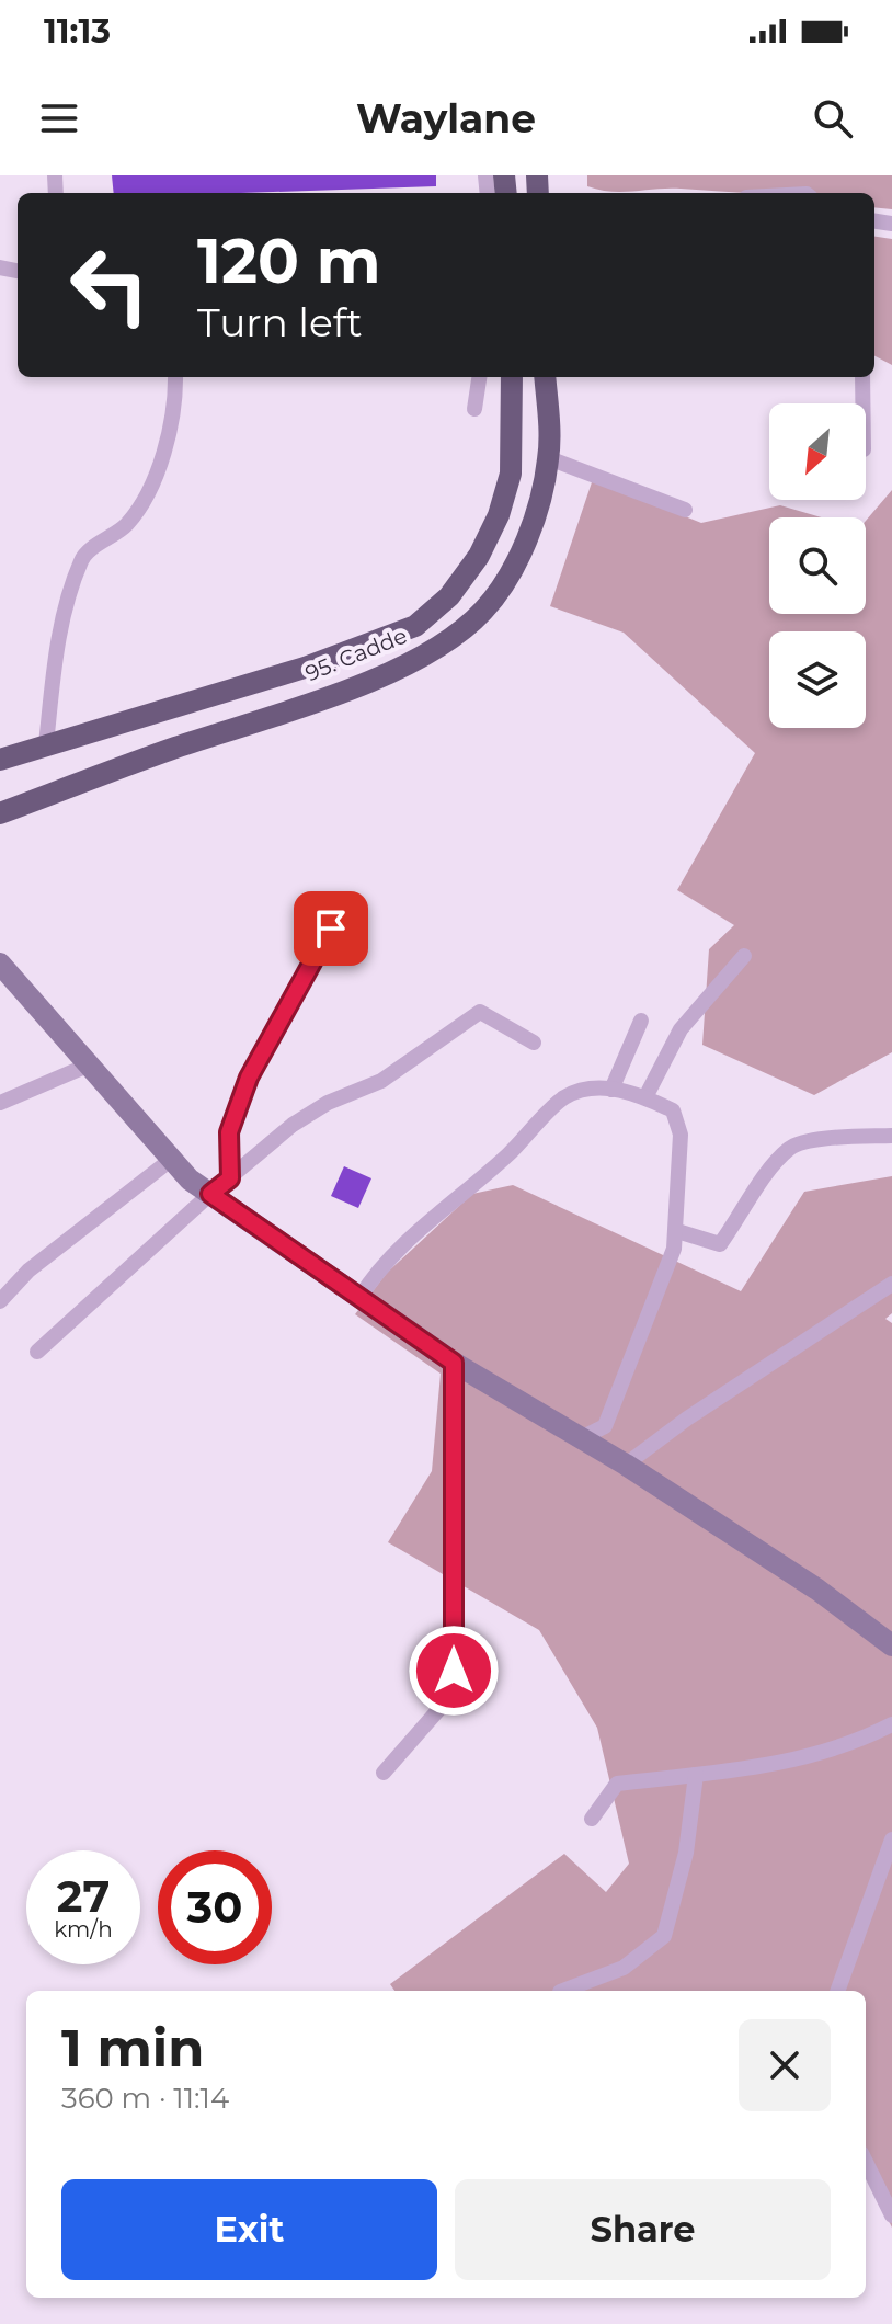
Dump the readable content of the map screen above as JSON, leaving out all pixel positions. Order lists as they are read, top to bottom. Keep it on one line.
{"streets":{"main road":["95. Cadde"]},"north":"bottom left","page":{"status":"11:13","header":"Waylane","turn":["120 m","Turn left"],"speed":"27 km/h","limit":"30","heading":["1 min","360 m · 11:14"],"buttons":["Exit","Share"]}}
